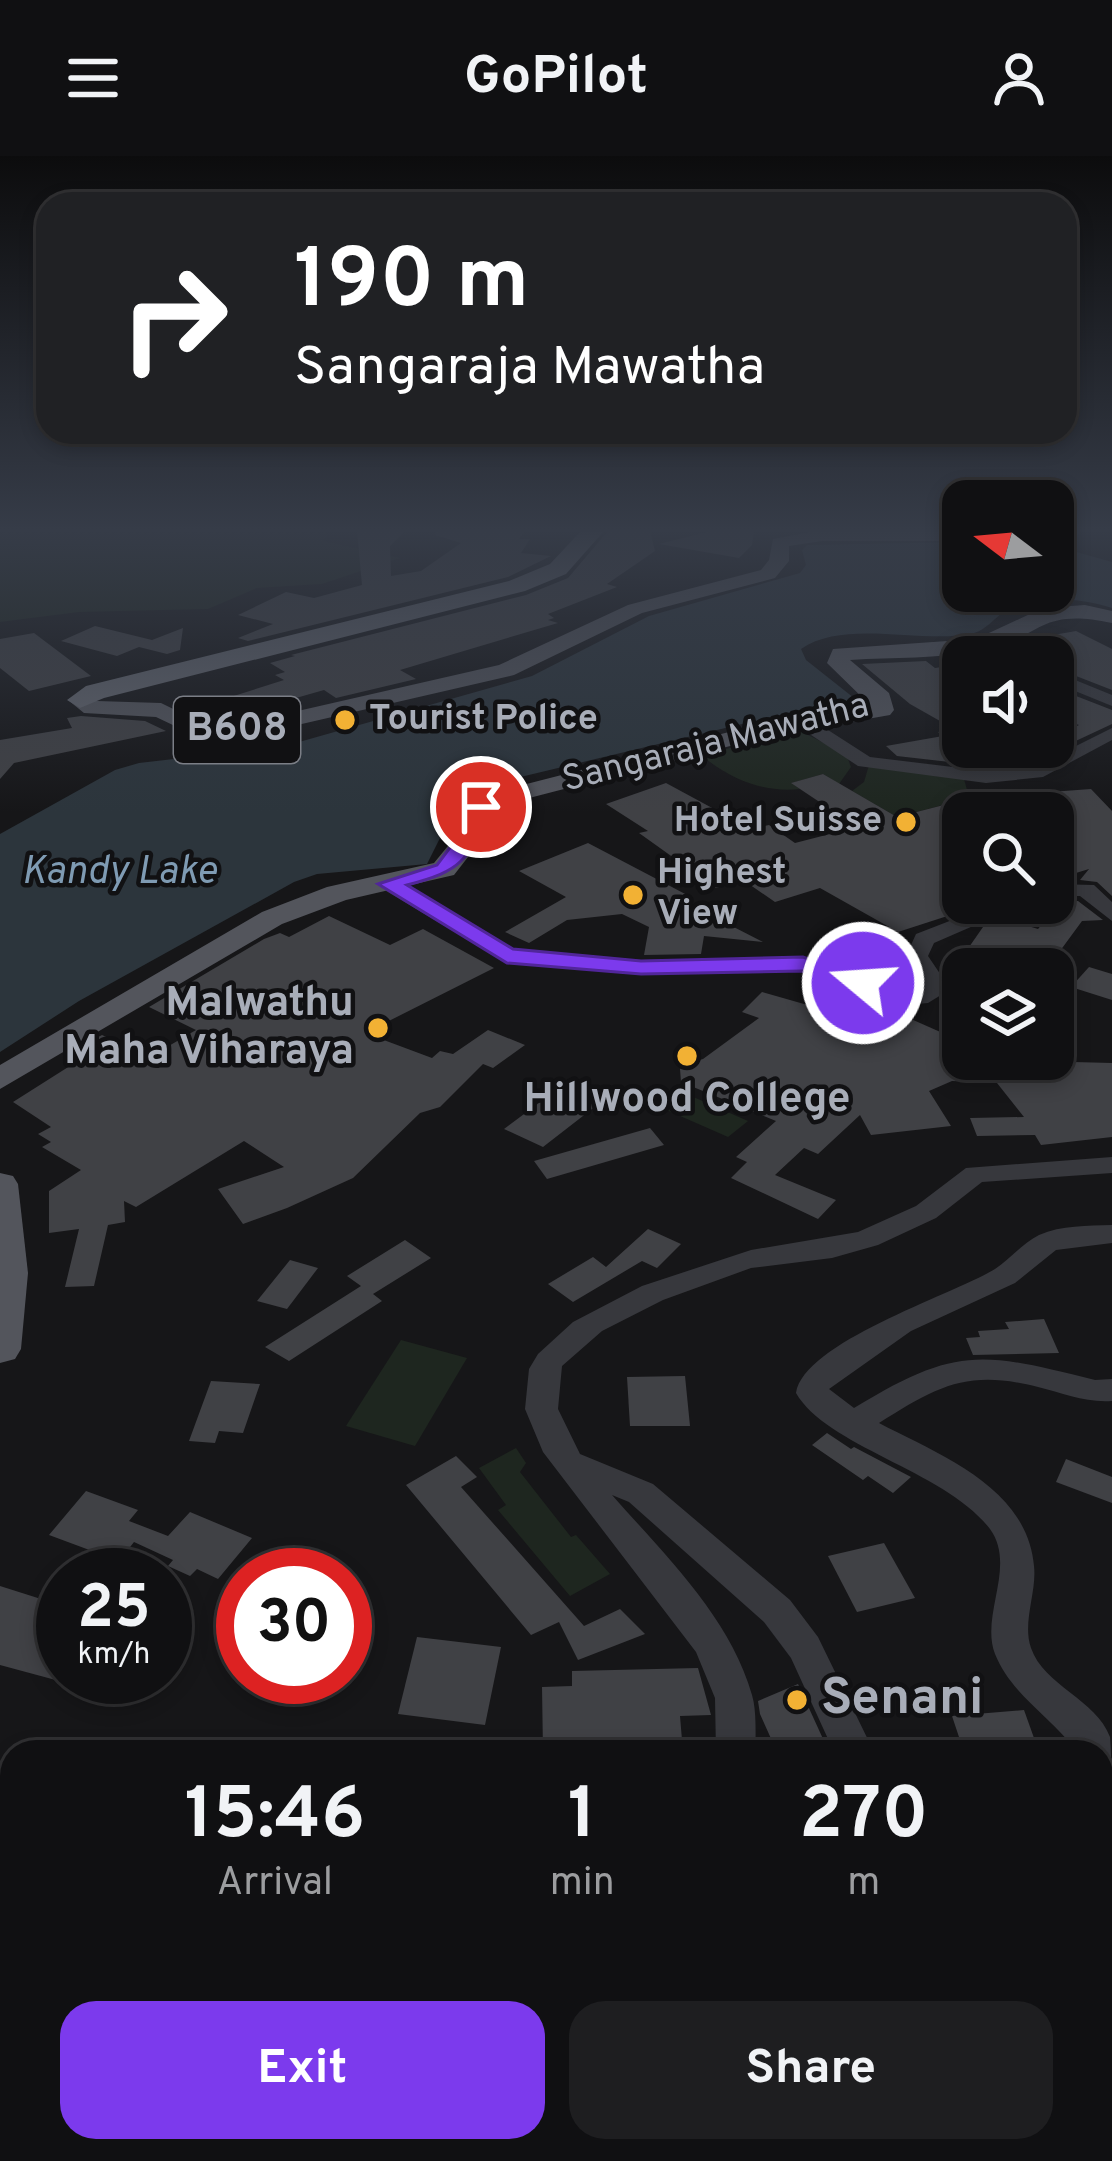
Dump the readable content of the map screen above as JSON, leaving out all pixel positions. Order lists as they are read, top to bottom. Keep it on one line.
{"streets":{"main road":["B608","Sangaraja Mawatha"]},"water":["Kandy Lake"],"places":["Tourist Police","Hotel Suisse","Highest View","Malwathu Maha Viharaya","Hillwood College","Senani"],"north":"left","page":{"header":"GoPilot","turn":["190 m","Sangaraja Mawatha"],"speed":"25 km/h","limit":"30","eta":["15:46","Arrival","1","min","270","m"],"buttons":["Exit","Share"]}}
